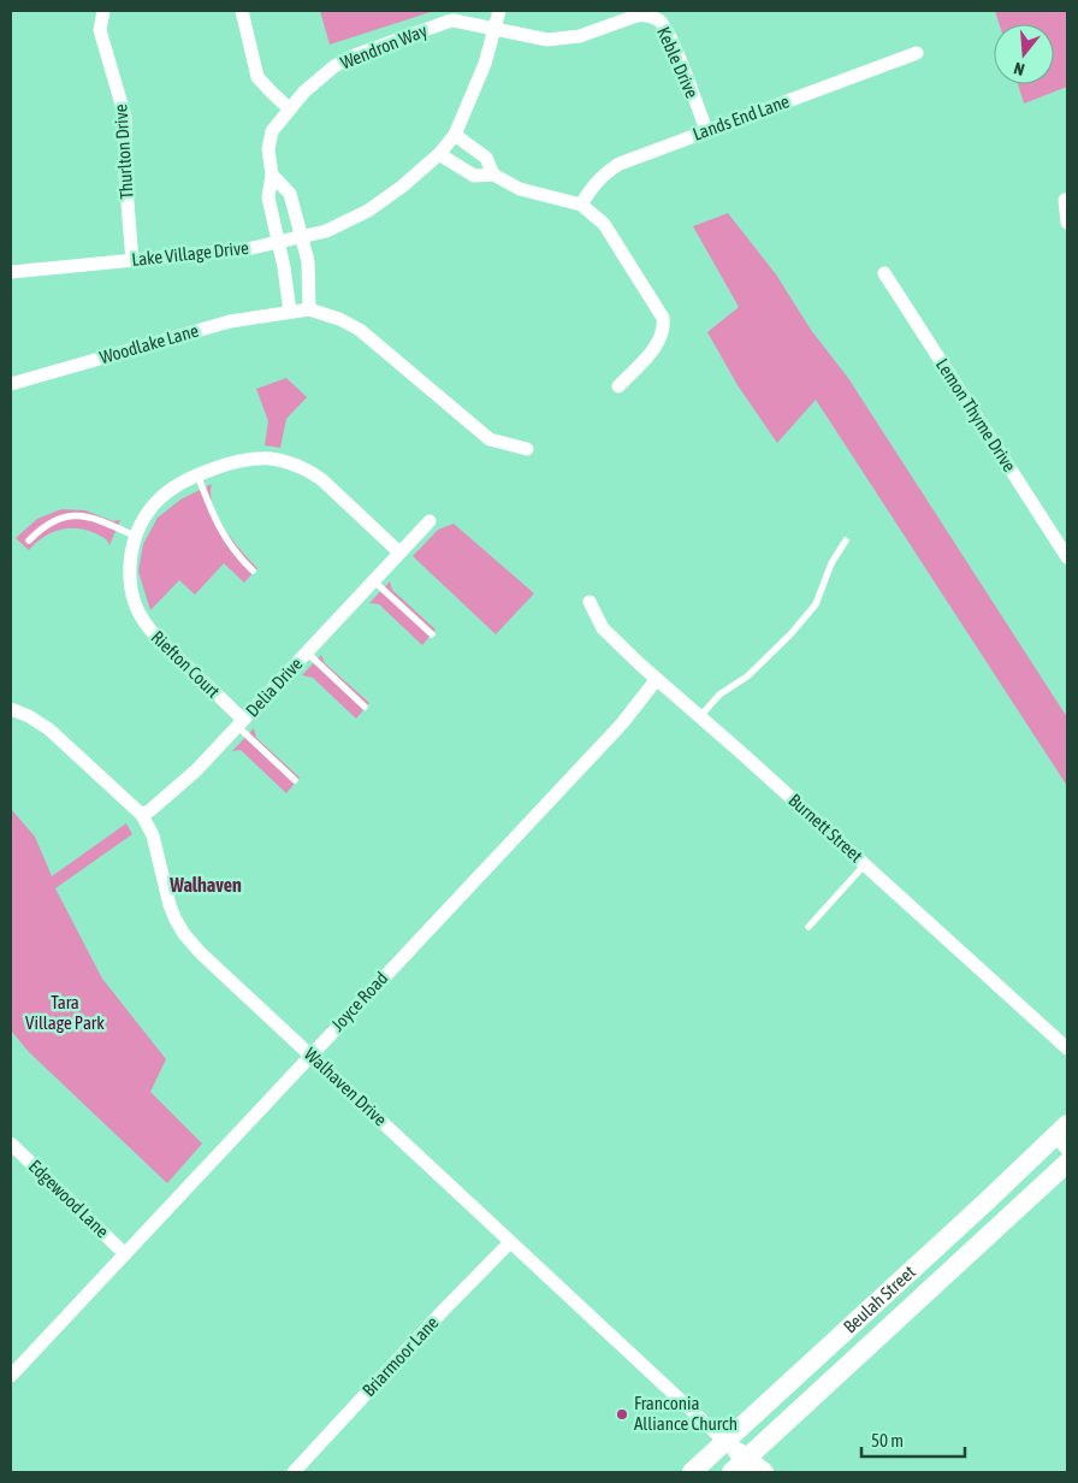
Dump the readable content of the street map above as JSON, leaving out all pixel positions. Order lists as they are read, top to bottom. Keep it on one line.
{"streets":{"main road":["Beulah Street"],"street":["Wendron Way","Keble Drive","Lands End Lane","Thurlton Drive","Lake Village Drive","Woodlake Lane","Lemon Thyme Drive","Riefton Court","Delia Drive","Burnett Street","Joyce Road","Walhaven Drive","Edgewood Lane","Briarmoor Lane"]},"crossings":[["Wendron Way","Keble Drive"],["Wendron Way","Lake Village Drive"],["Keble Drive","Lands End Lane"],["Keble Drive","Lake Village Drive"],["Thurlton Drive","Lake Village Drive"],["Riefton Court","Delia Drive"],["Delia Drive","Walhaven Drive"],["Burnett Street","Joyce Road"],["Joyce Road","Walhaven Drive"],["Joyce Road","Edgewood Lane"],["Walhaven Drive","Beulah Street"],["Walhaven Drive","Briarmoor Lane"]],"districts":["Walhaven"],"parks":["Tara Village Park"],"places":["Franconia Alliance Church"],"scale_bar":"50 m","north":"bottom"}
